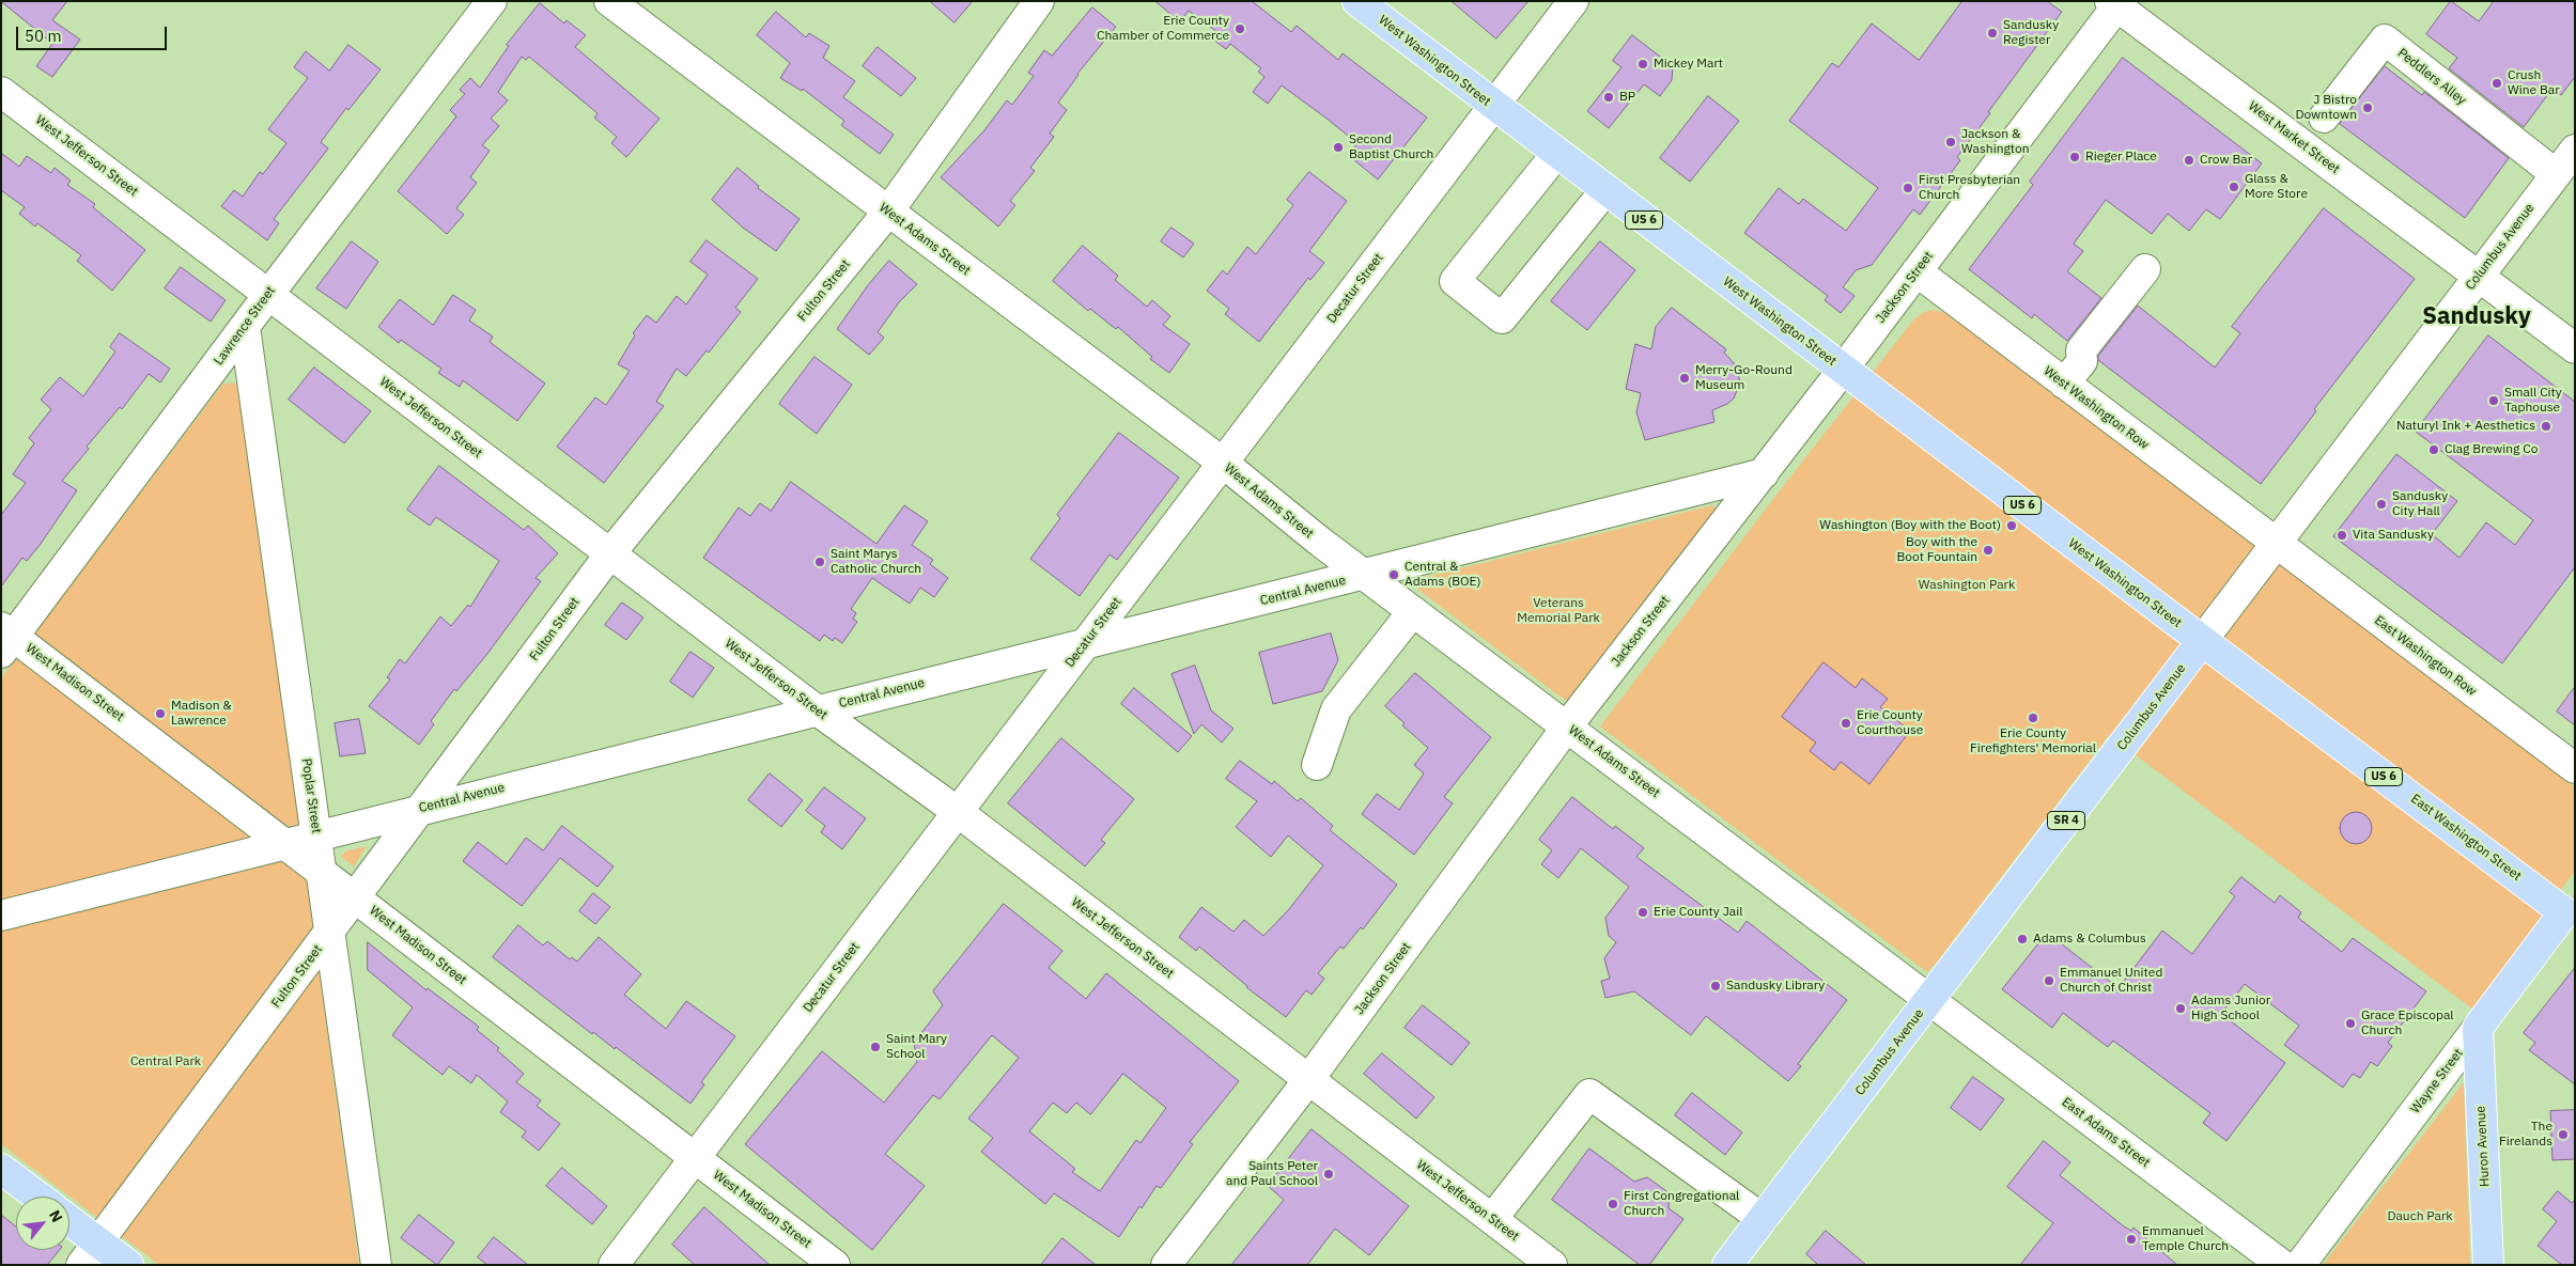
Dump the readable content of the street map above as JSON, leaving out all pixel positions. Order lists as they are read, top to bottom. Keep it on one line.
{"streets":{"main road":["West Washington Street","US 6","Columbus Avenue","SR 4","East Washington Street","Wayne Street","Huron Avenue"],"street":["Peddlers Alley","West Market Street","West Jefferson Street","West Adams Street","Jackson Street","Decatur Street","Fulton Street","Lawrence Street","West Washington Row","Central Avenue","East Washington Row","West Madison Street","Poplar Street","East Adams Street"]},"crossings":[["West Washington Street","Columbus Avenue"],["West Washington Street","Jackson Street"],["West Washington Street","Decatur Street"],["West Washington Street","East Washington Street"],["Peddlers Alley","Columbus Avenue"],["West Market Street","Columbus Avenue"],["West Market Street","Jackson Street"],["West Jefferson Street","Jackson Street"],["West Jefferson Street","Decatur Street"],["West Jefferson Street","Fulton Street"],["West Jefferson Street","Lawrence Street"],["West Jefferson Street","Central Avenue"],["West Adams Street","Columbus Avenue"],["West Adams Street","Jackson Street"],["West Adams Street","Decatur Street"],["West Adams Street","Fulton Street"],["West Adams Street","Central Avenue"],["West Adams Street","East Adams Street"],["Columbus Avenue","West Washington Row"],["Columbus Avenue","East Washington Row"],["Columbus Avenue","East Washington Street"],["Columbus Avenue","East Adams Street"],["Jackson Street","West Washington Row"],["Jackson Street","Central Avenue"],["Decatur Street","Central Avenue"],["Decatur Street","West Madison Street"],["Fulton Street","Central Avenue"],["Fulton Street","West Madison Street"],["Fulton Street","Poplar Street"],["Lawrence Street","West Madison Street"],["Lawrence Street","Poplar Street"],["West Washington Row","East Washington Row"],["Central Avenue","West Madison Street"],["Central Avenue","Poplar Street"],["West Madison Street","Poplar Street"],["East Washington Street","Wayne Street"],["Wayne Street","Huron Avenue"]],"districts":["Sandusky"],"parks":["Washington Park","Veterans Memorial Park","Central Park","Dauch Park"],"places":["Erie County Chamber of Commerce","Sandusky Register","Mickey Mart","Crush Wine Bar","BP","J Bistro Downtown","Jackson & Washington","Second Baptist Church","Rieger Place","Crow Bar","Glass & More Store","First Presbyterian Church","Merry-Go-Round Museum","Small City Taphouse","Naturyl Ink + Aesthetics","Clag Brewing Co","Sandusky City Hall","Washington (Boy with the Boot)","Vita Sandusky","Boy with the Boot Fountain","Saint Marys Catholic Church","Central & Adams (BOE)","Madison & Lawrence","Erie County Firefighters' Memorial","Erie County Courthouse","Erie County Jail","Adams & Columbus","Emmanuel United Church of Christ","Sandusky Library","Adams Junior High School","Grace Episcopal Church","Saint Mary School","The Firelands","Saints Peter and Paul School","First Congregational Church","Emmanuel Temple Church"],"scale_bar":"50 m","north":"top right"}
